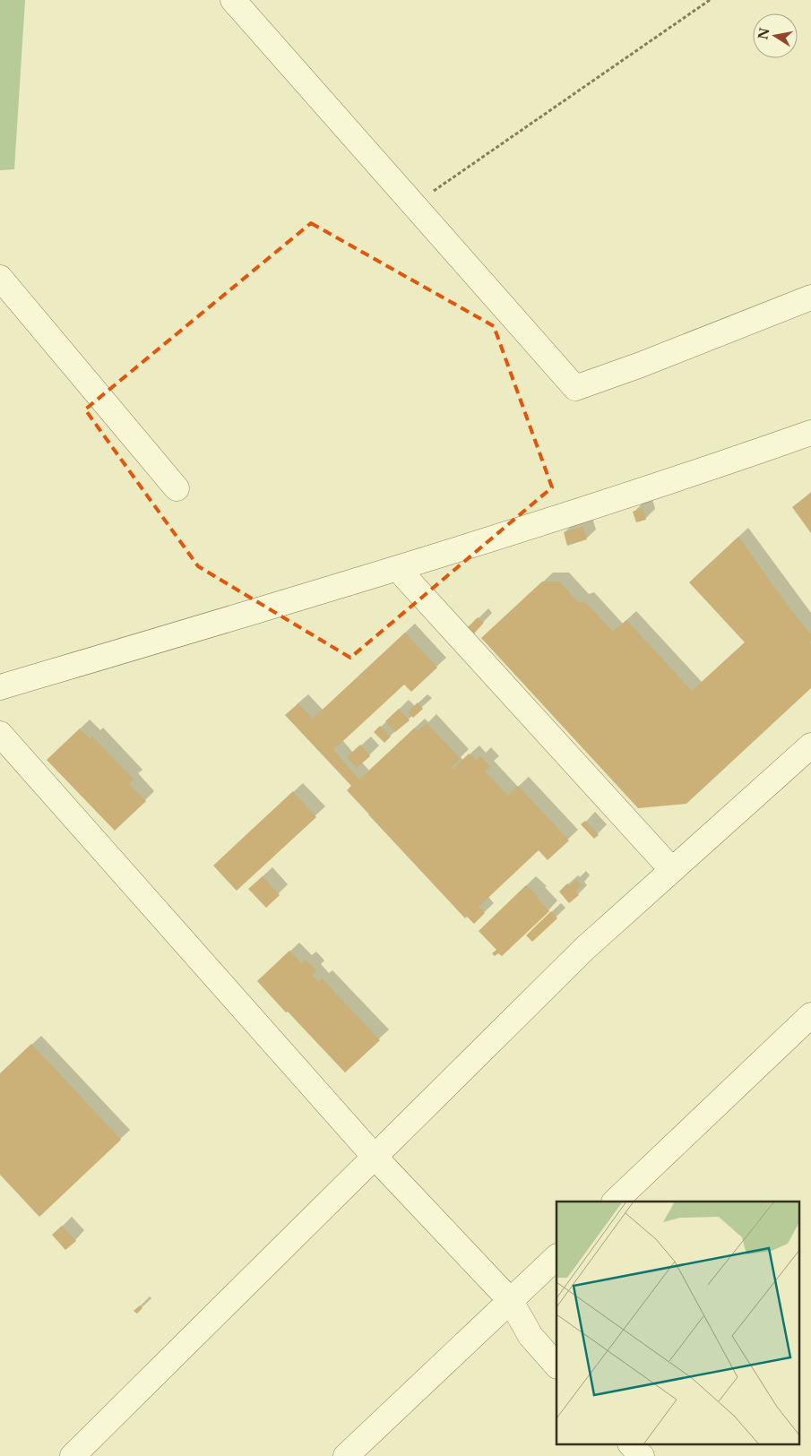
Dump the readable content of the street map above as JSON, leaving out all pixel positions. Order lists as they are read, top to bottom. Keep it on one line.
{"north":"left"}
